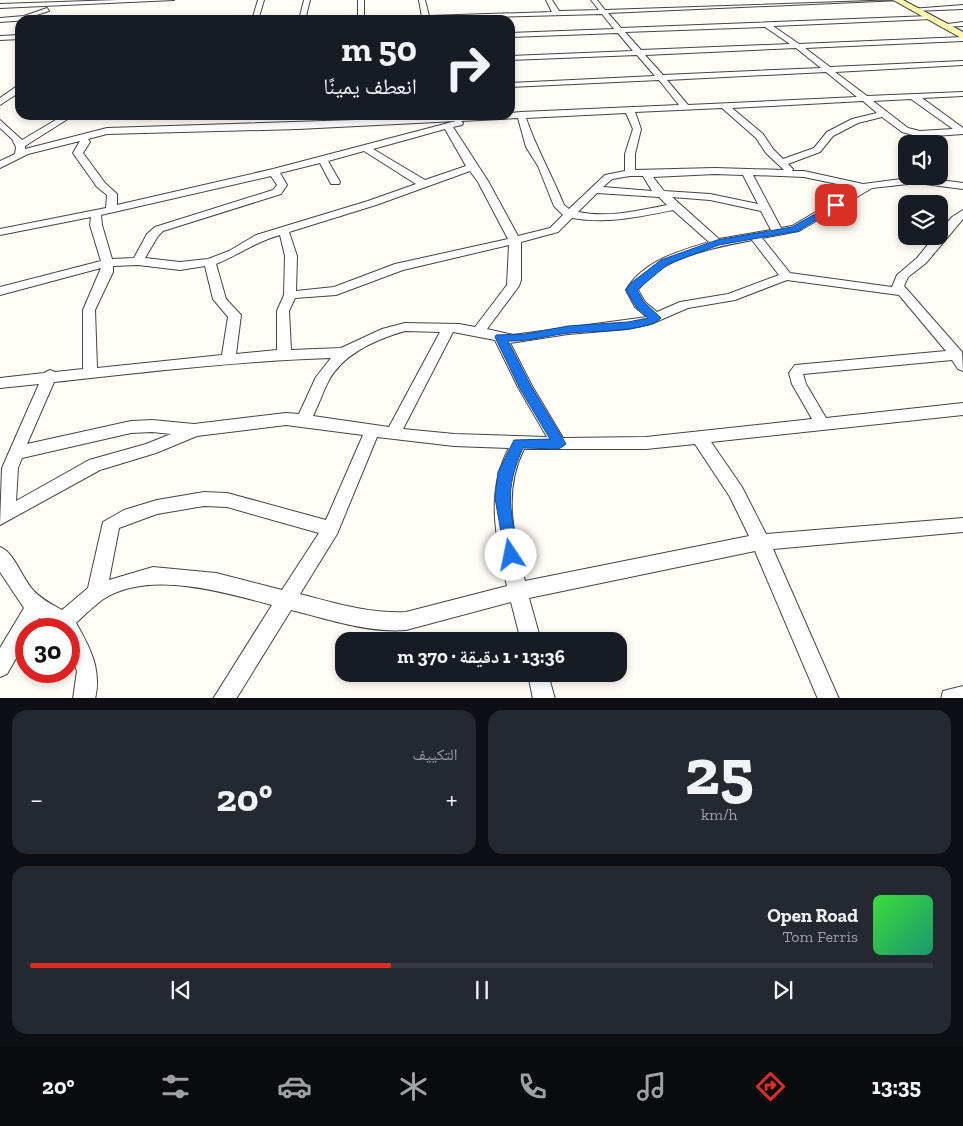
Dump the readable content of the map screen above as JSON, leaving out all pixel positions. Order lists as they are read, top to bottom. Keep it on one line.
{"page":{"turn":["50 m","انعطف يمينًا"],"limit":"30","trip":"13:36 · 1 دقيقة · 370 m","tile":[["25","km/h"],"التكييف"],"heat":["−","20°","+"],"song":["Open Road","Tom Ferris"],"tabs":["13:35","20°"]}}
